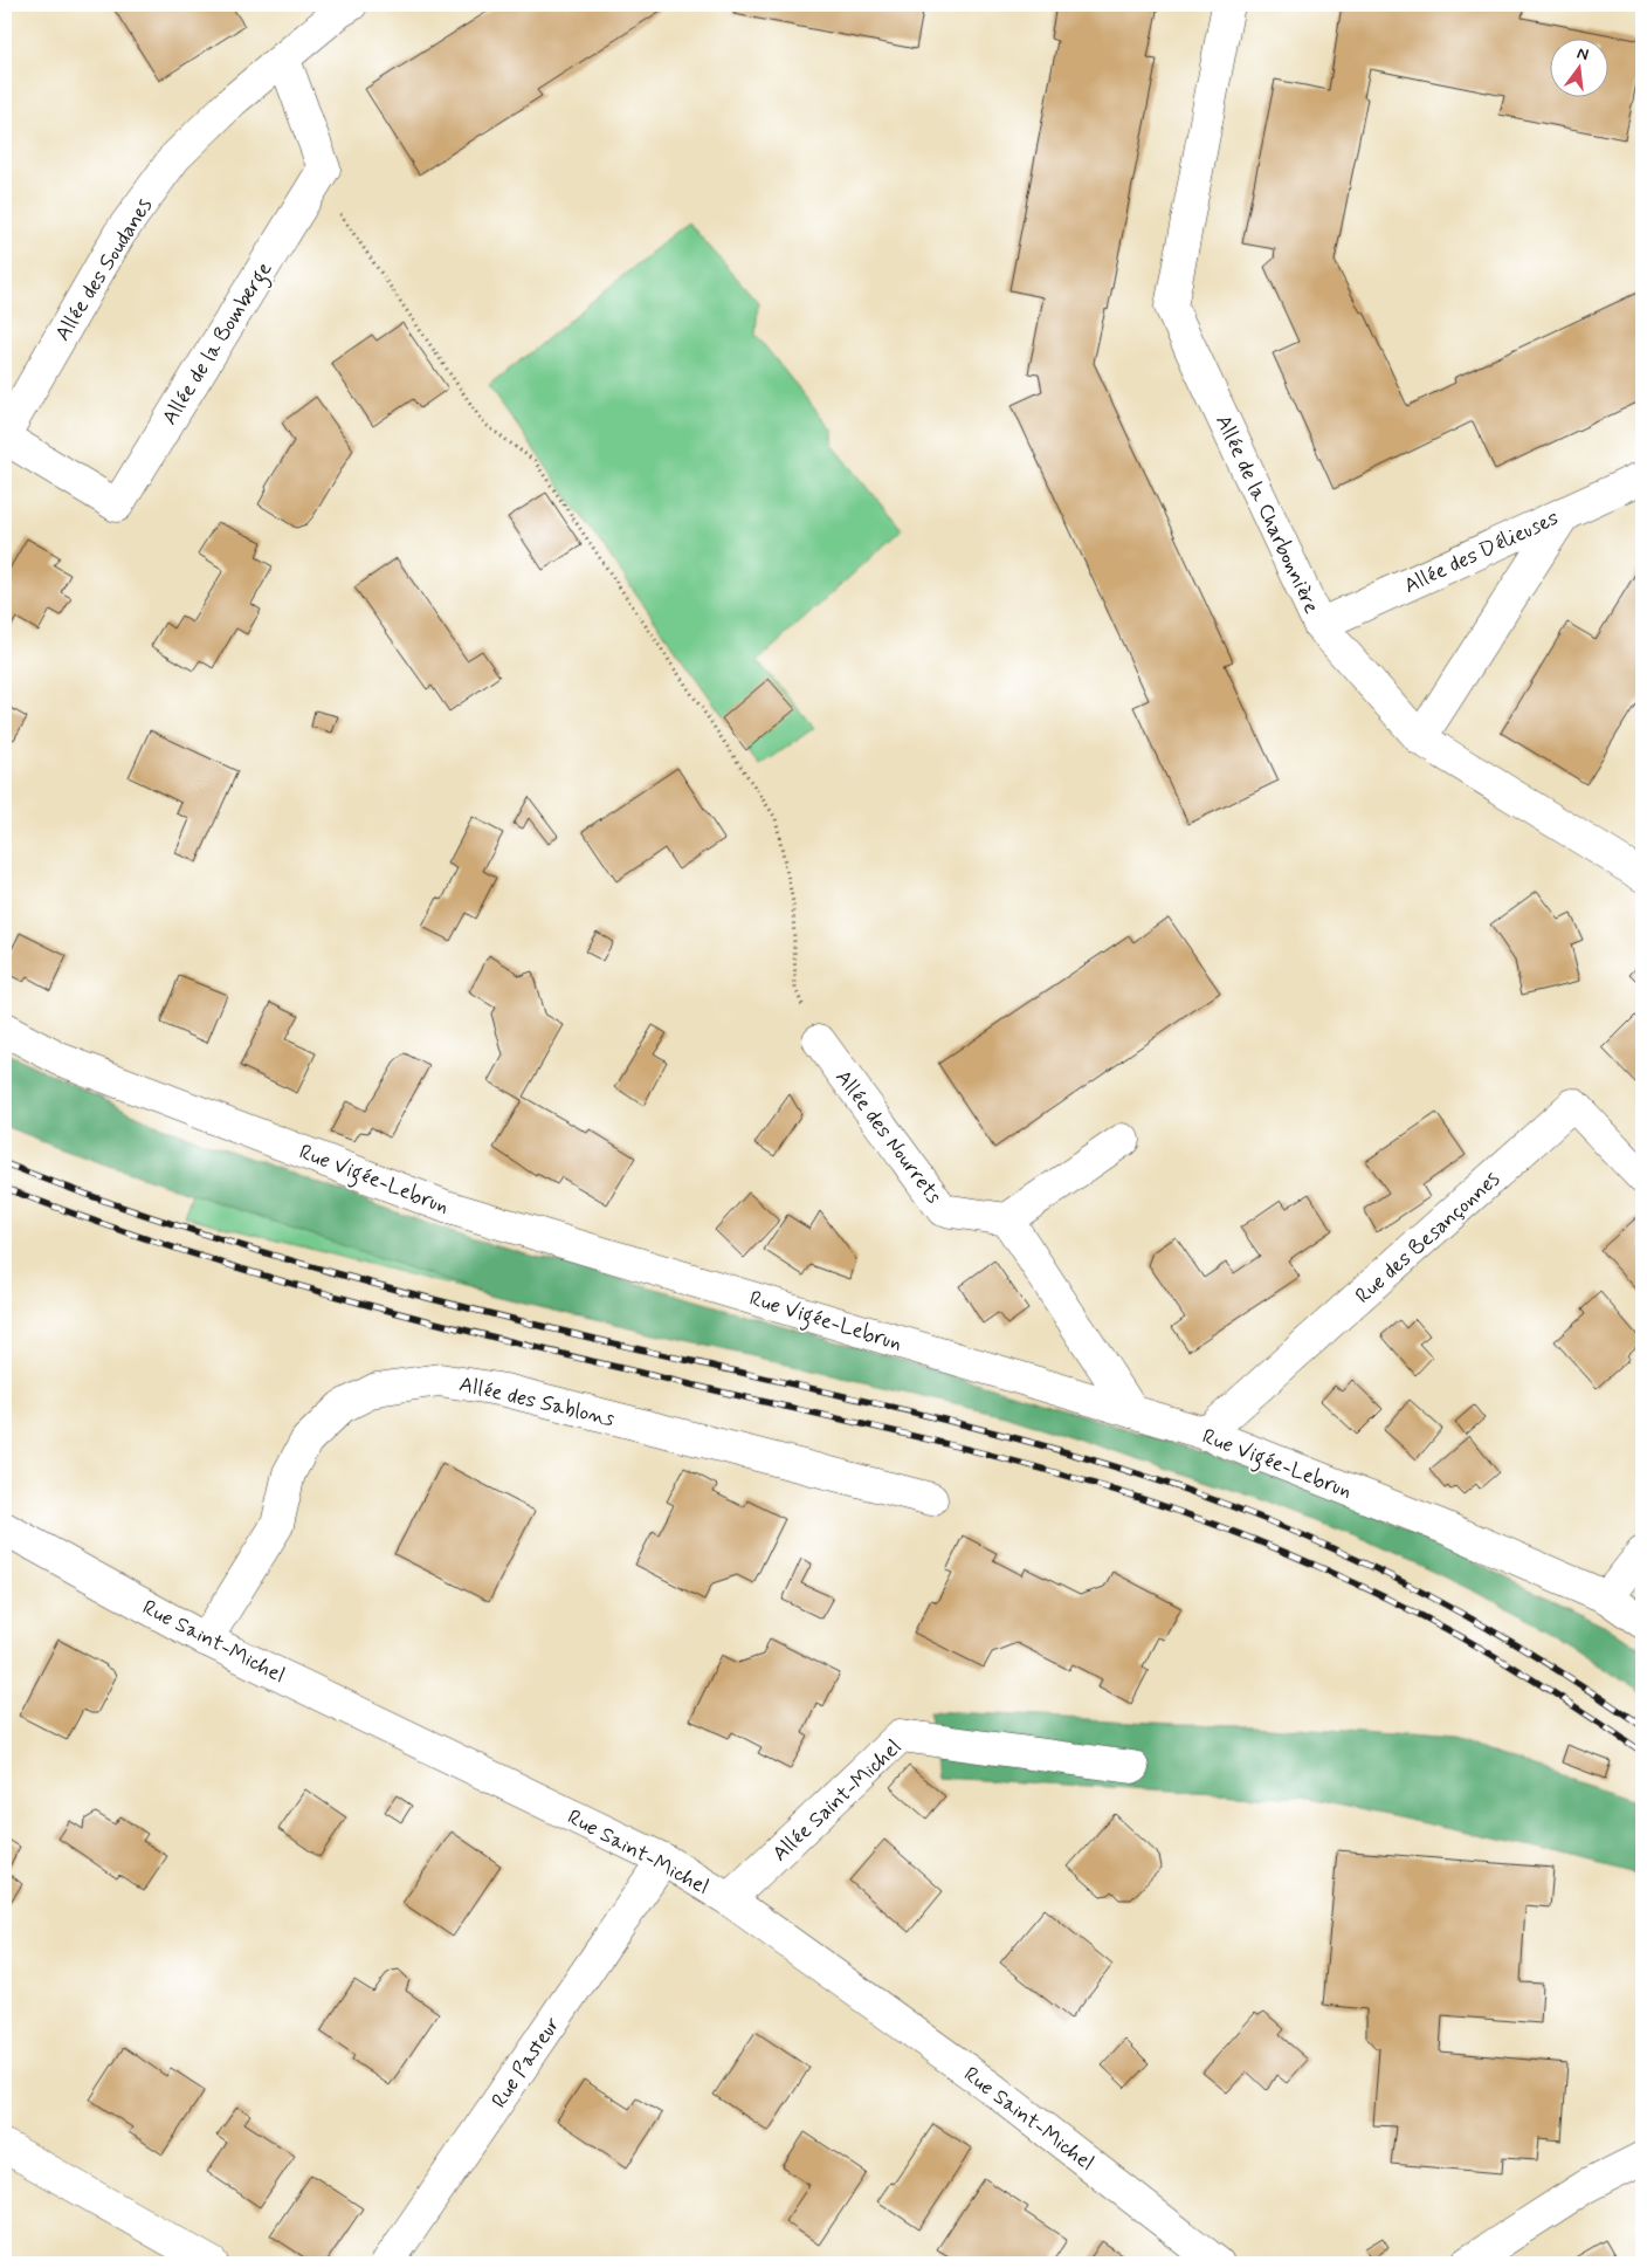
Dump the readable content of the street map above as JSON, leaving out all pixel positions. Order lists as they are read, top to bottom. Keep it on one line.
{"streets":{"street":["Allée des Soudanes","Allée de la Bomberge","Allée de la Charbonnière","Allée des Délieuses","Allée des Nourrets","Rue Vigée-Lebrun","Rue des Besançonnes","Allée des Sablons","Rue Saint-Michel","Allée Saint-Michel","Rue Pasteur"]},"crossings":[["Allée des Soudanes","Allée de la Bomberge"],["Allée de la Charbonnière","Allée des Délieuses"],["Rue Vigée-Lebrun","Rue des Besançonnes"],["Allée des Sablons","Rue Saint-Michel"],["Rue Saint-Michel","Allée Saint-Michel"],["Rue Saint-Michel","Rue Pasteur"]],"north":"top"}
